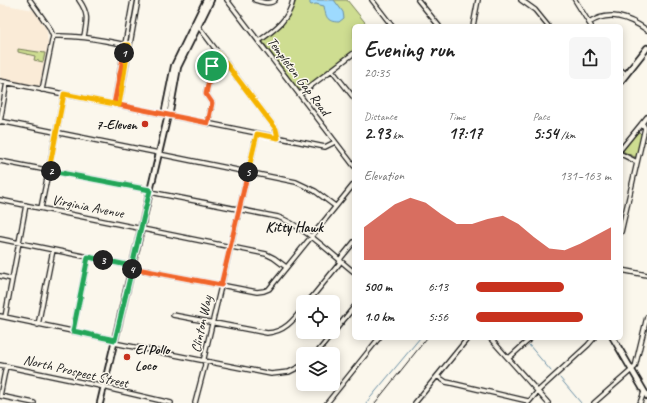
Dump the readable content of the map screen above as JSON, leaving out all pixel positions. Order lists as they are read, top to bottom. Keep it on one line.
{"streets":{"street":["Templeton Gap Road","Virginia Avenue","Clinton Way","North Prospect Street"]},"crossings":[["Virginia Avenue","Clinton Way"]],"districts":["Kitty Hawk"],"places":["7-Eleven","El Pollo Loco"],"page":{"heading":["Evening run","20:35"],"pins":["1","2","5","3","4"],"stats":[["Distance","2.93 km"],["Time","17:17"],["Pace","5:54 /km"]],"chart":["Elevation","131–163 m"],"list":[{"name":"500 m","note":"6:13"},{"name":"1.0 km","note":"5:56"}]}}
